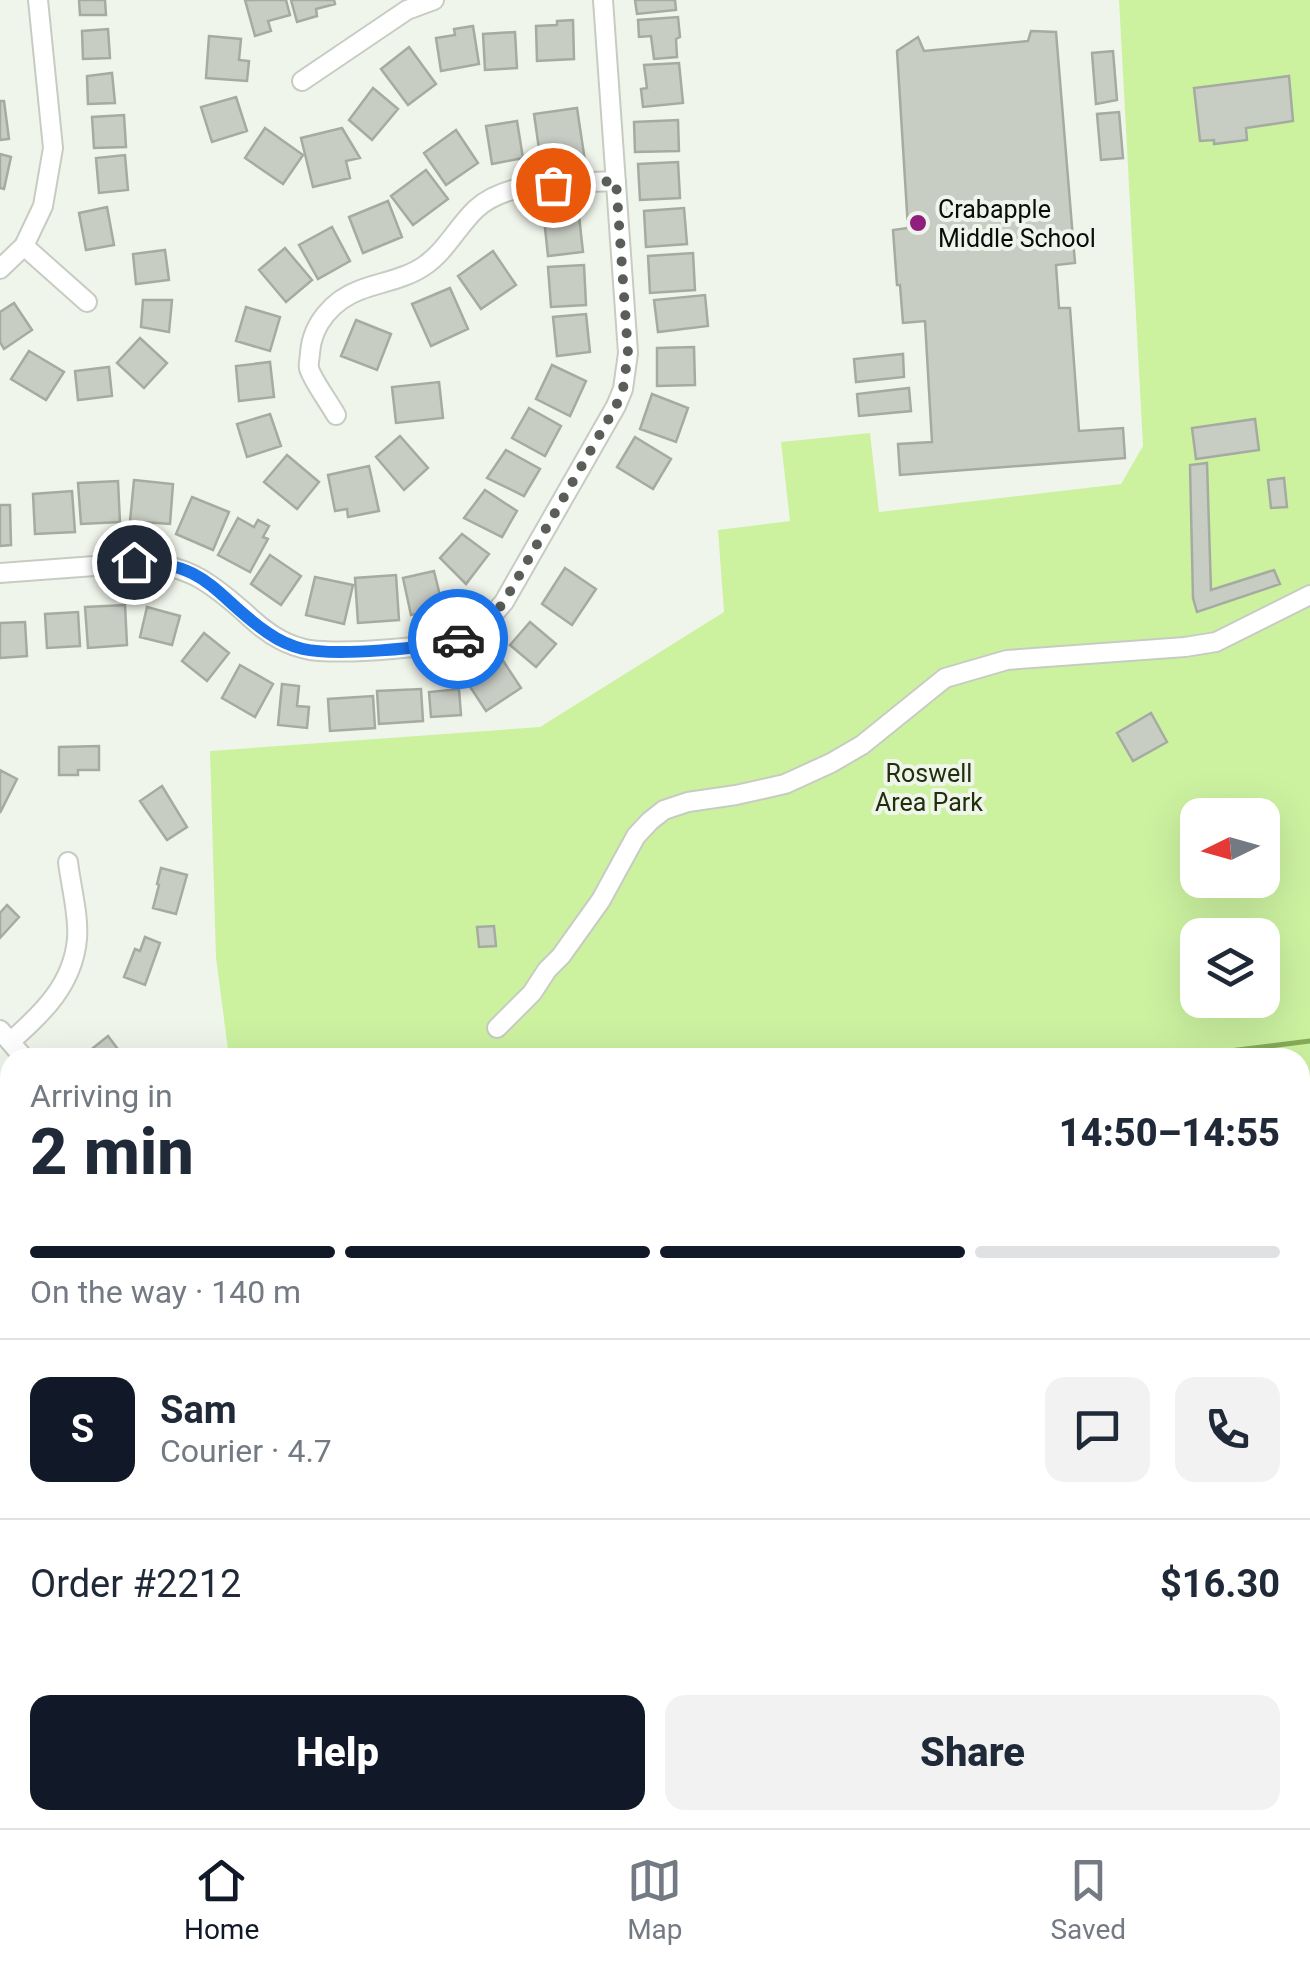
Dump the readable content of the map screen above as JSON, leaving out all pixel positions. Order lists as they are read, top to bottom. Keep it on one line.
{"parks":["Roswell Area Park"],"places":["Crabapple Middle School"],"north":"left","page":{"heading":["2 min","Arriving in","14:50–14:55"],"panel":["Sam","Courier · 4.7","Order #2212","$16.30"],"bar":"On the way · 140 m","round":"S","buttons":["Help","Share"],"tabs":["Home","Map","Saved"]}}
